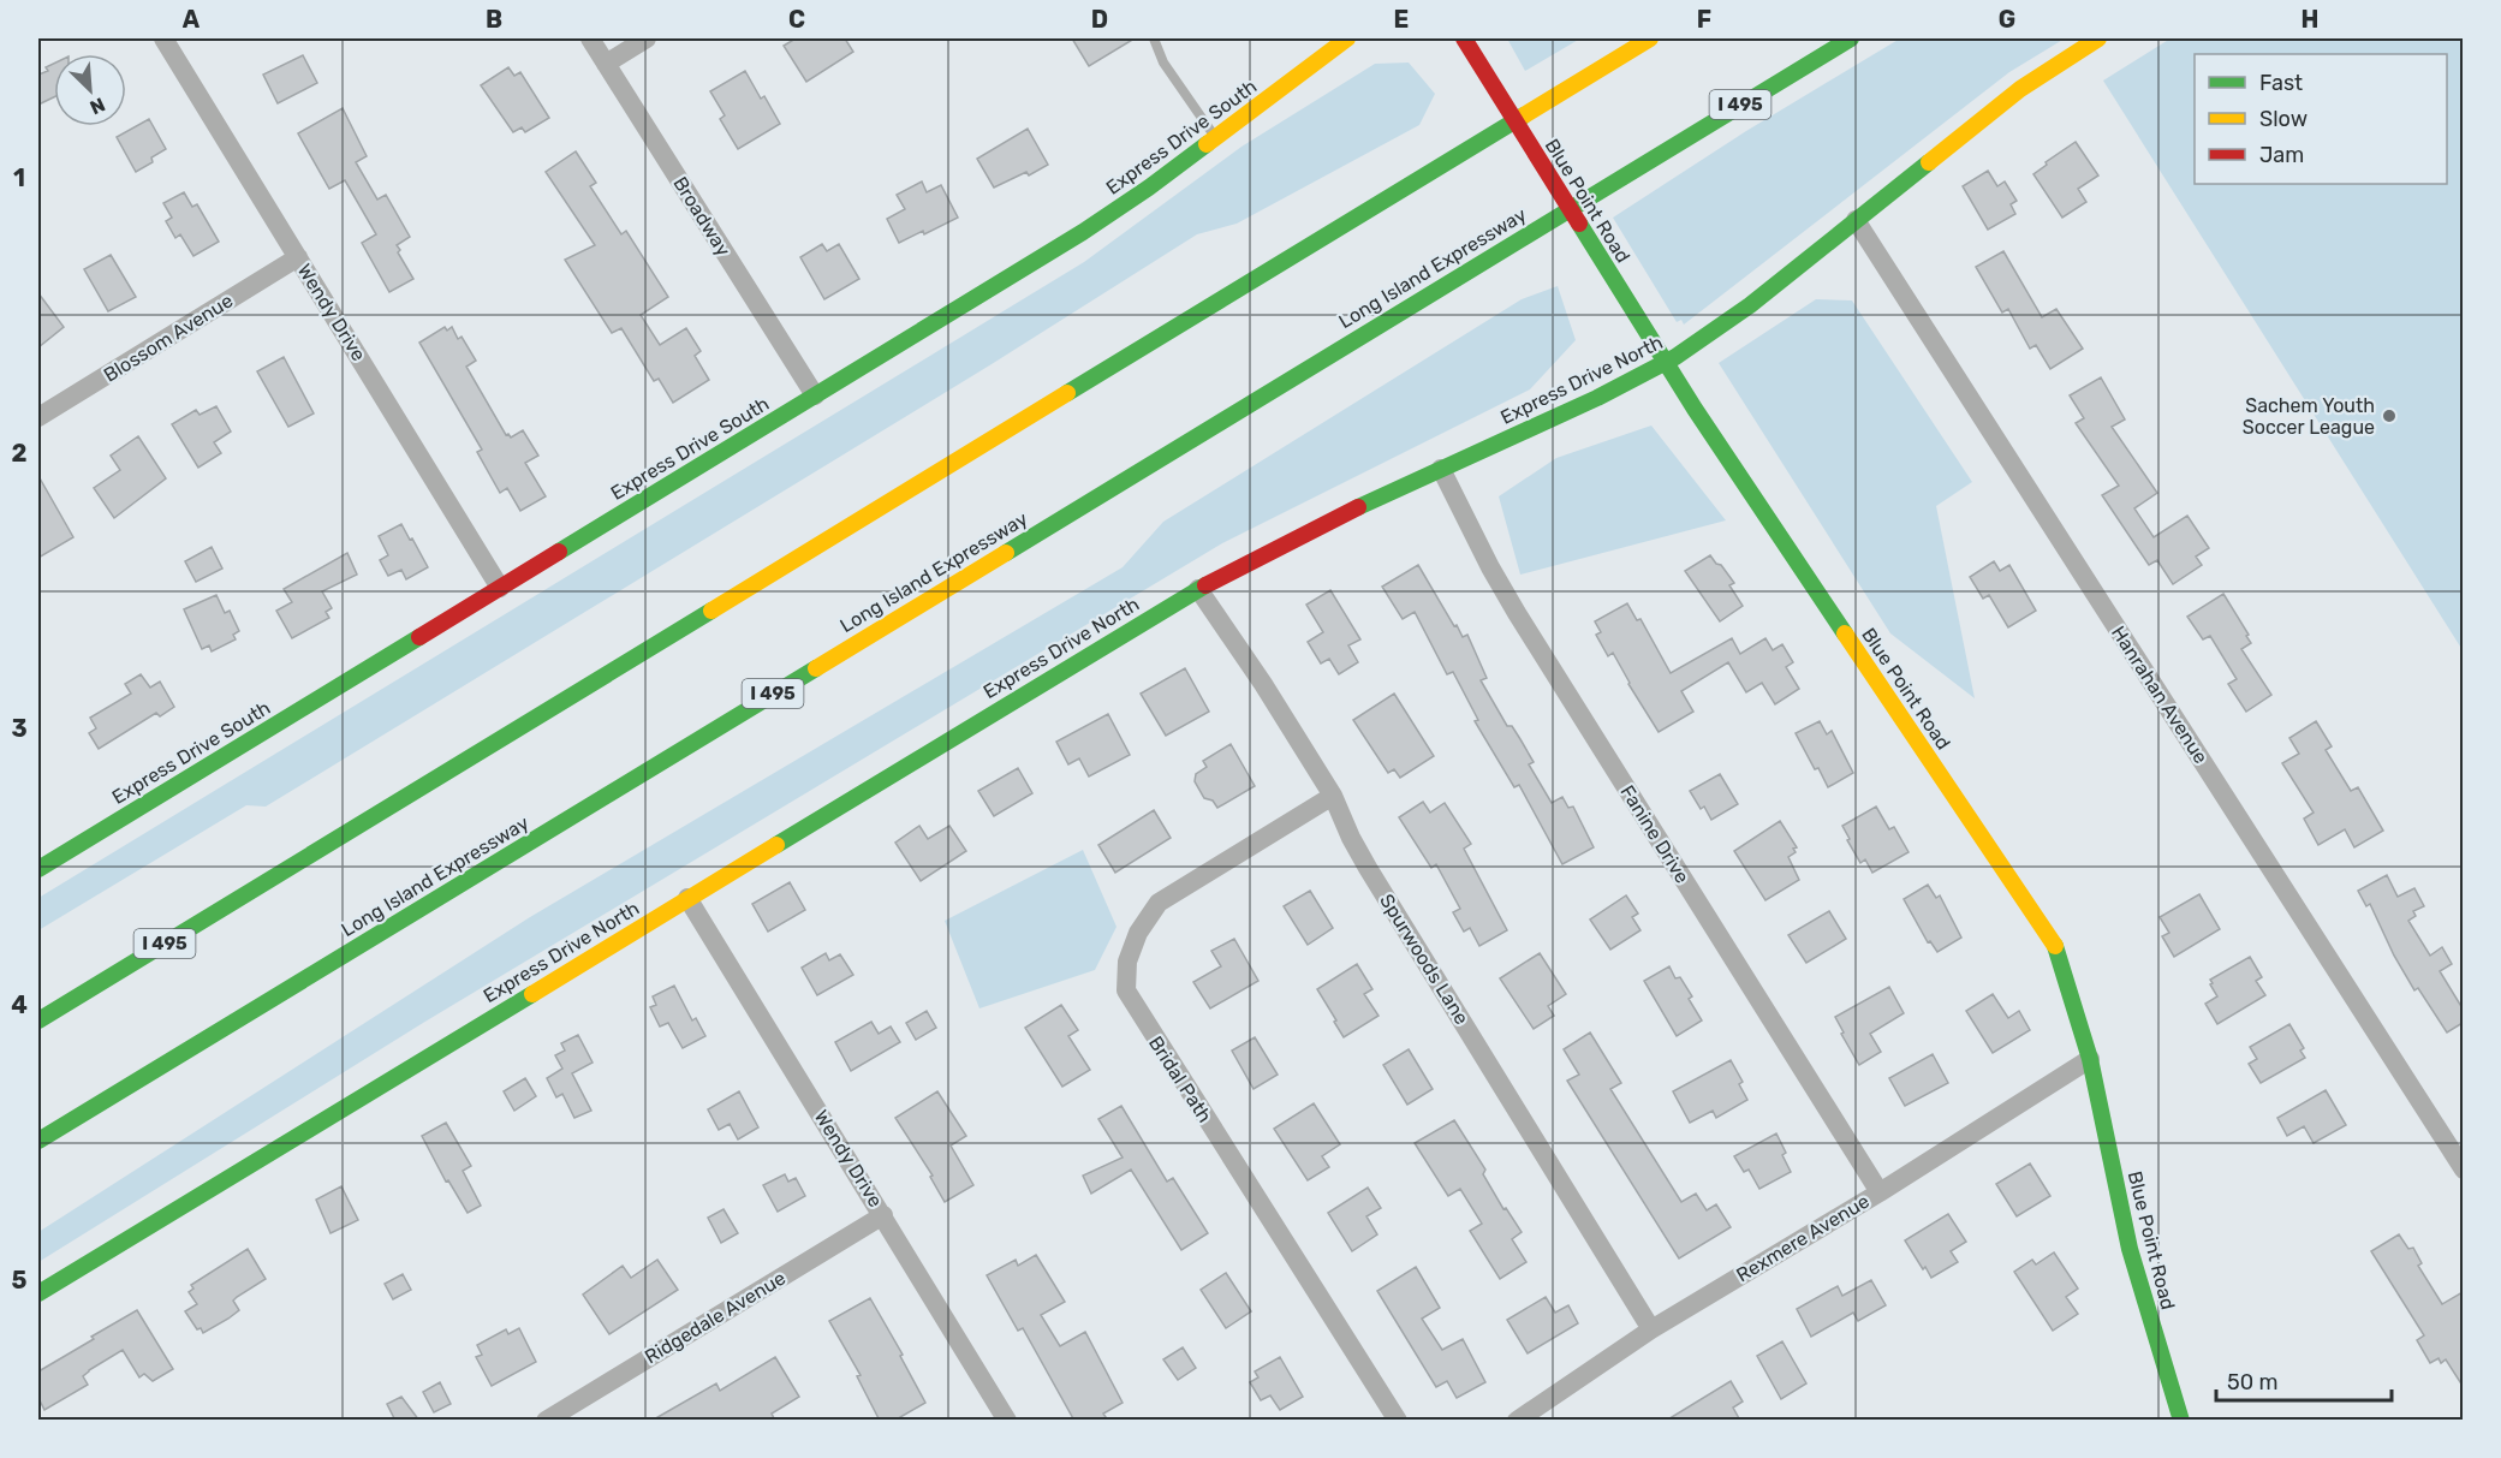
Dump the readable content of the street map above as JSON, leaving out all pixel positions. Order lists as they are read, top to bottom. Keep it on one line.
{"streets":{"main road":["I 495","Express Drive South","Blue Point Road","Long Island Expressway","Express Drive North"],"street":["Broadway","Wendy Drive","Blossom Avenue","Hanrahan Avenue","Fanine Drive","Spurwoods Lane","Bridal Path","Rexmere Avenue","Ridgedale Avenue"]},"crossings":[["Express Drive South","Broadway"],["Express Drive South","Wendy Drive"],["Blue Point Road","Express Drive North"],["Blue Point Road","Rexmere Avenue"],["Wendy Drive","Blossom Avenue"],["Wendy Drive","Express Drive North"],["Wendy Drive","Ridgedale Avenue"],["Express Drive North","Hanrahan Avenue"],["Express Drive North","Fanine Drive"],["Express Drive North","Spurwoods Lane"],["Fanine Drive","Rexmere Avenue"],["Spurwoods Lane","Bridal Path"],["Spurwoods Lane","Rexmere Avenue"]],"places":["Sachem Youth Soccer League"],"legend":["Fast","Slow","Jam"],"scale_bar":"50 m","north":"bottom right","grid":{"columns":["A","B","C","D","E","F","G","H"],"rows":["1","2","3","4","5"]}}
